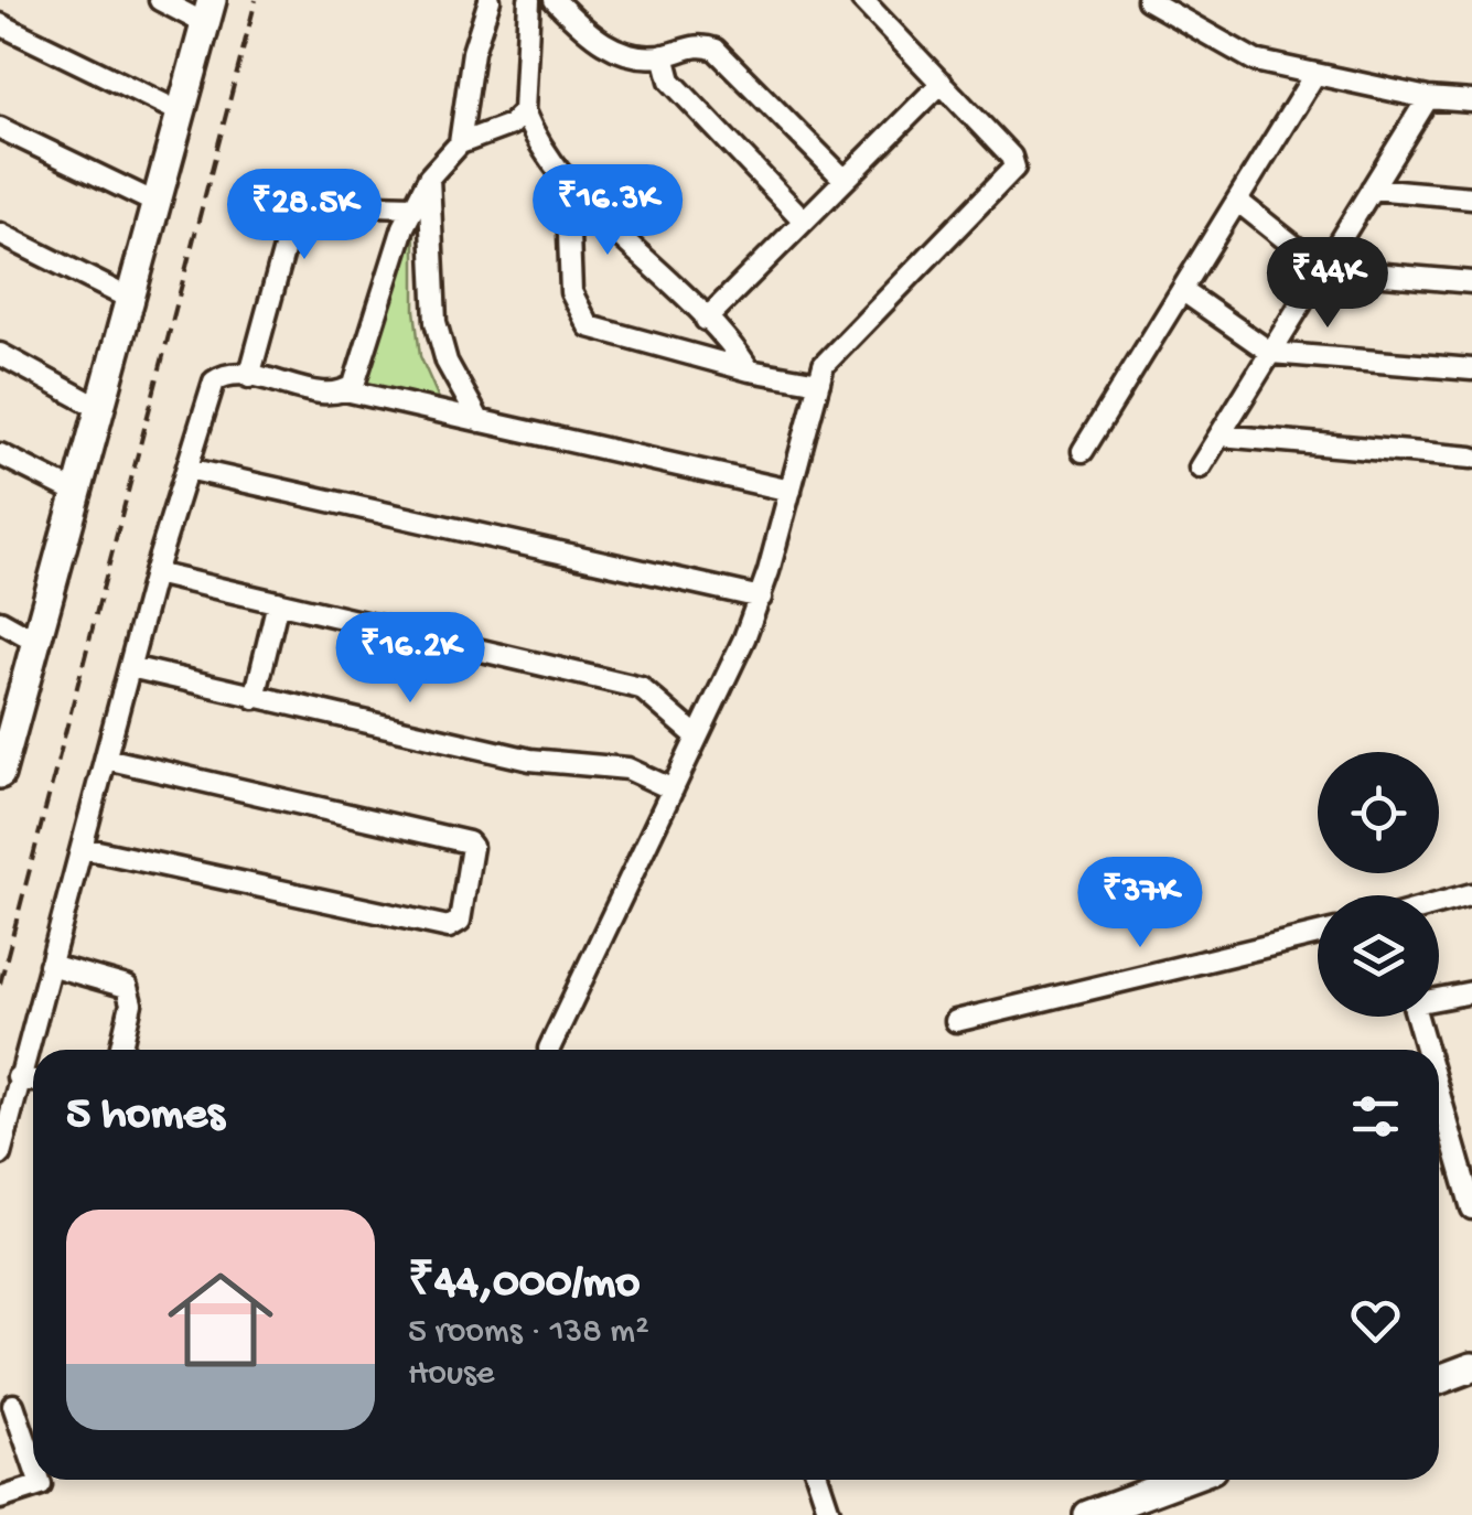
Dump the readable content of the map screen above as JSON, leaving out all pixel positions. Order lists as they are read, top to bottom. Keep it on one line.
{"page":{"price":["₹16.3K","₹28.5K","₹44K","₹16.2K","₹37K"],"heading":"5 homes","list":[{"name":"₹44,000/mo","note":"5 rooms · 138 m² · House"}]}}
